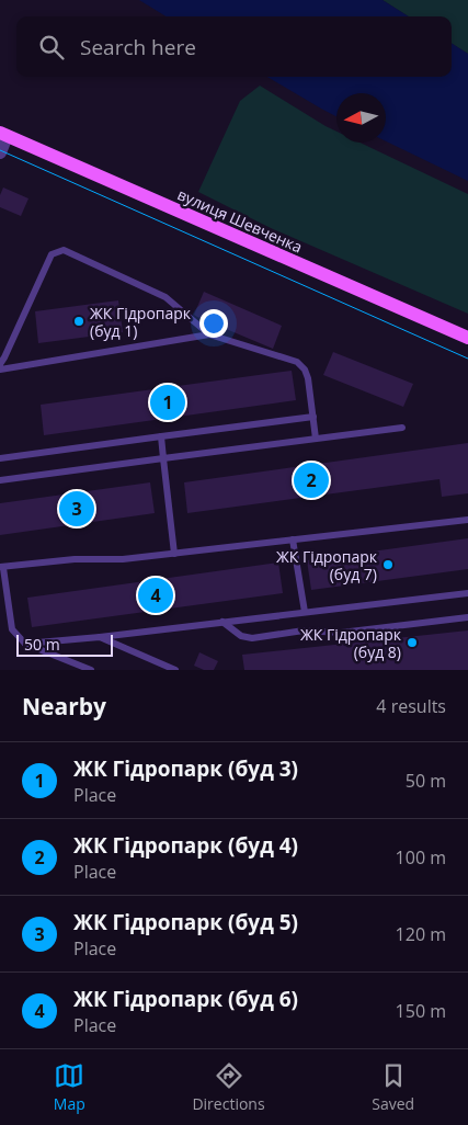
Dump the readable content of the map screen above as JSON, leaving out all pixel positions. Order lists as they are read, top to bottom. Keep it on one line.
{"streets":{"main road":["вулиця Шевченка"]},"places":["ЖК Гідропарк (буд 1)","ЖК Гідропарк (буд 7)","ЖК Гідропарк (буд 8)"],"scale_bar":"50 m","north":"left","page":{"search":"Search here","pins":["1","2","3","4"],"scale":"50 m","heading":["Nearby","4 results"],"list":[{"mark":"1","name":"ЖК Гідропарк (буд 3)","note":"Place","value":"50 m"},{"mark":"2","name":"ЖК Гідропарк (буд 4)","note":"Place","value":"100 m"},{"mark":"3","name":"ЖК Гідропарк (буд 5)","note":"Place","value":"120 m"},{"mark":"4","name":"ЖК Гідропарк (буд 6)","note":"Place","value":"150 m"}],"nav":["Map","Directions","Saved"]}}
